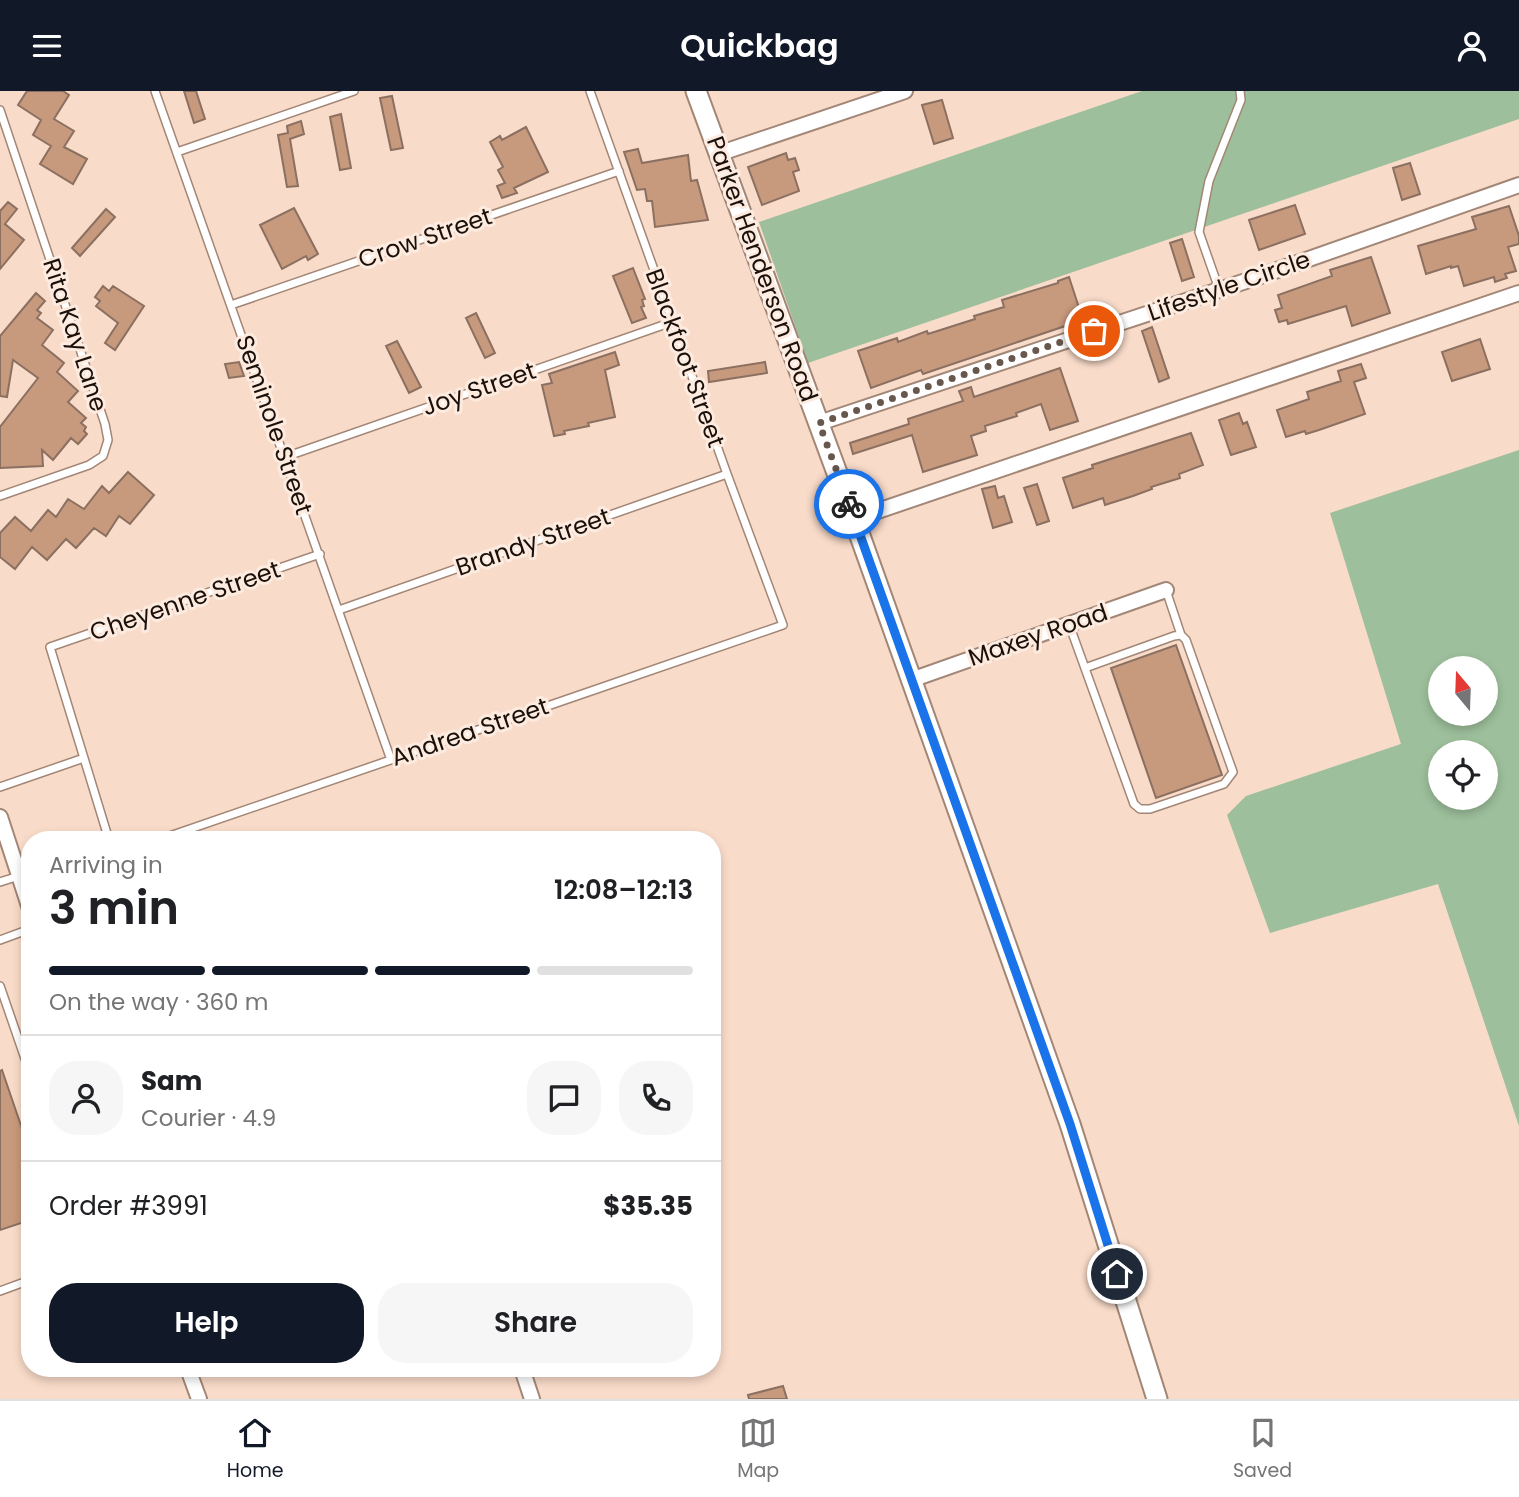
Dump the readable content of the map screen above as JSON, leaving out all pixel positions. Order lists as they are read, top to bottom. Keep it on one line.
{"streets":{"street":["Parker Henderson Road","Lifestyle Circle","Maxey Road"],"lane":["Crow Street","Rita Kay Lane","Blackfoot Street","Joy Street","Seminole Street","Brandy Street","Cheyenne Street","Andrea Street"]},"crossings":[["Crow Street","Blackfoot Street"],["Crow Street","Seminole Street"],["Parker Henderson Road","Lifestyle Circle"],["Parker Henderson Road","Maxey Road"],["Blackfoot Street","Joy Street"],["Blackfoot Street","Brandy Street"],["Blackfoot Street","Andrea Street"],["Joy Street","Seminole Street"],["Seminole Street","Brandy Street"],["Seminole Street","Cheyenne Street"],["Seminole Street","Andrea Street"]],"north":"top","page":{"header":"Quickbag","heading":["3 min","Arriving in","12:08–12:13"],"panel":["Sam","Courier · 4.9","Order #3991","$35.35"],"bar":"On the way · 360 m","buttons":["Help","Share"],"tabs":["Home","Map","Saved"]}}
